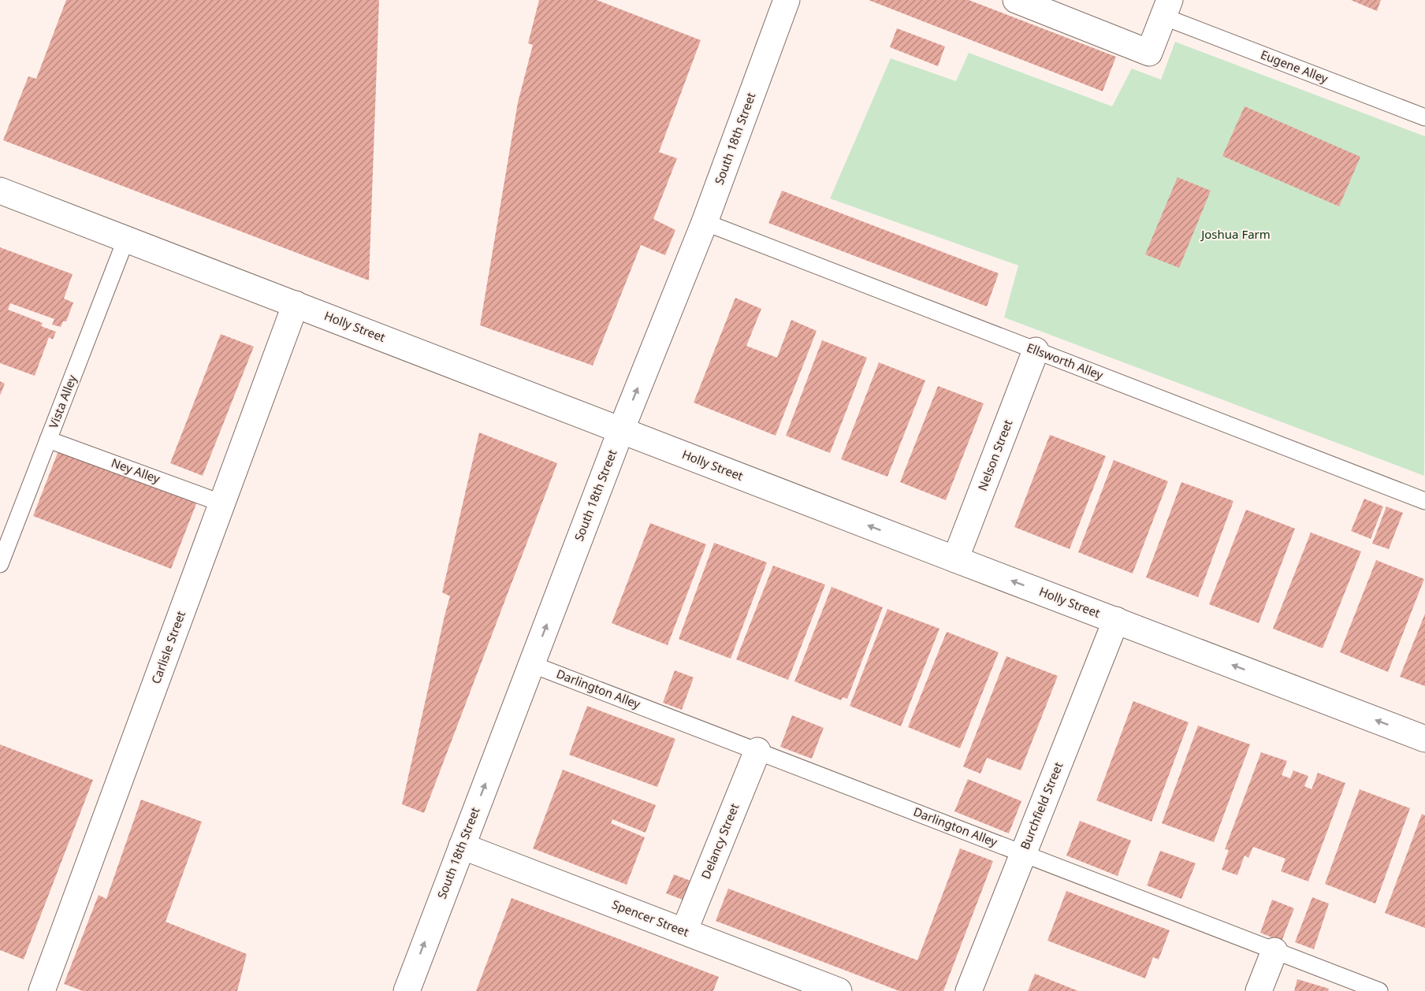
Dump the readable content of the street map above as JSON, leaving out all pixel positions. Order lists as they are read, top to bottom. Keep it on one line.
{"streets":{"street":["South 18th Street","Holly Street","Nelson Street","Carlisle Street","Burchfield Street","Delancy Street","Spencer Street"],"lane":["Eugene Alley","Ellsworth Alley","Vista Alley","Ney Alley","Darlington Alley"]},"crossings":[["South 18th Street","Holly Street"],["South 18th Street","Ellsworth Alley"],["South 18th Street","Darlington Alley"],["South 18th Street","Spencer Street"],["Holly Street","Vista Alley"],["Holly Street","Nelson Street"],["Holly Street","Carlisle Street"],["Holly Street","Burchfield Street"],["Ellsworth Alley","Nelson Street"],["Vista Alley","Ney Alley"],["Ney Alley","Carlisle Street"],["Darlington Alley","Burchfield Street"],["Darlington Alley","Delancy Street"],["Delancy Street","Spencer Street"]],"one_way":["South 18th Street","Holly Street"],"parks":["Joshua Farm"]}
